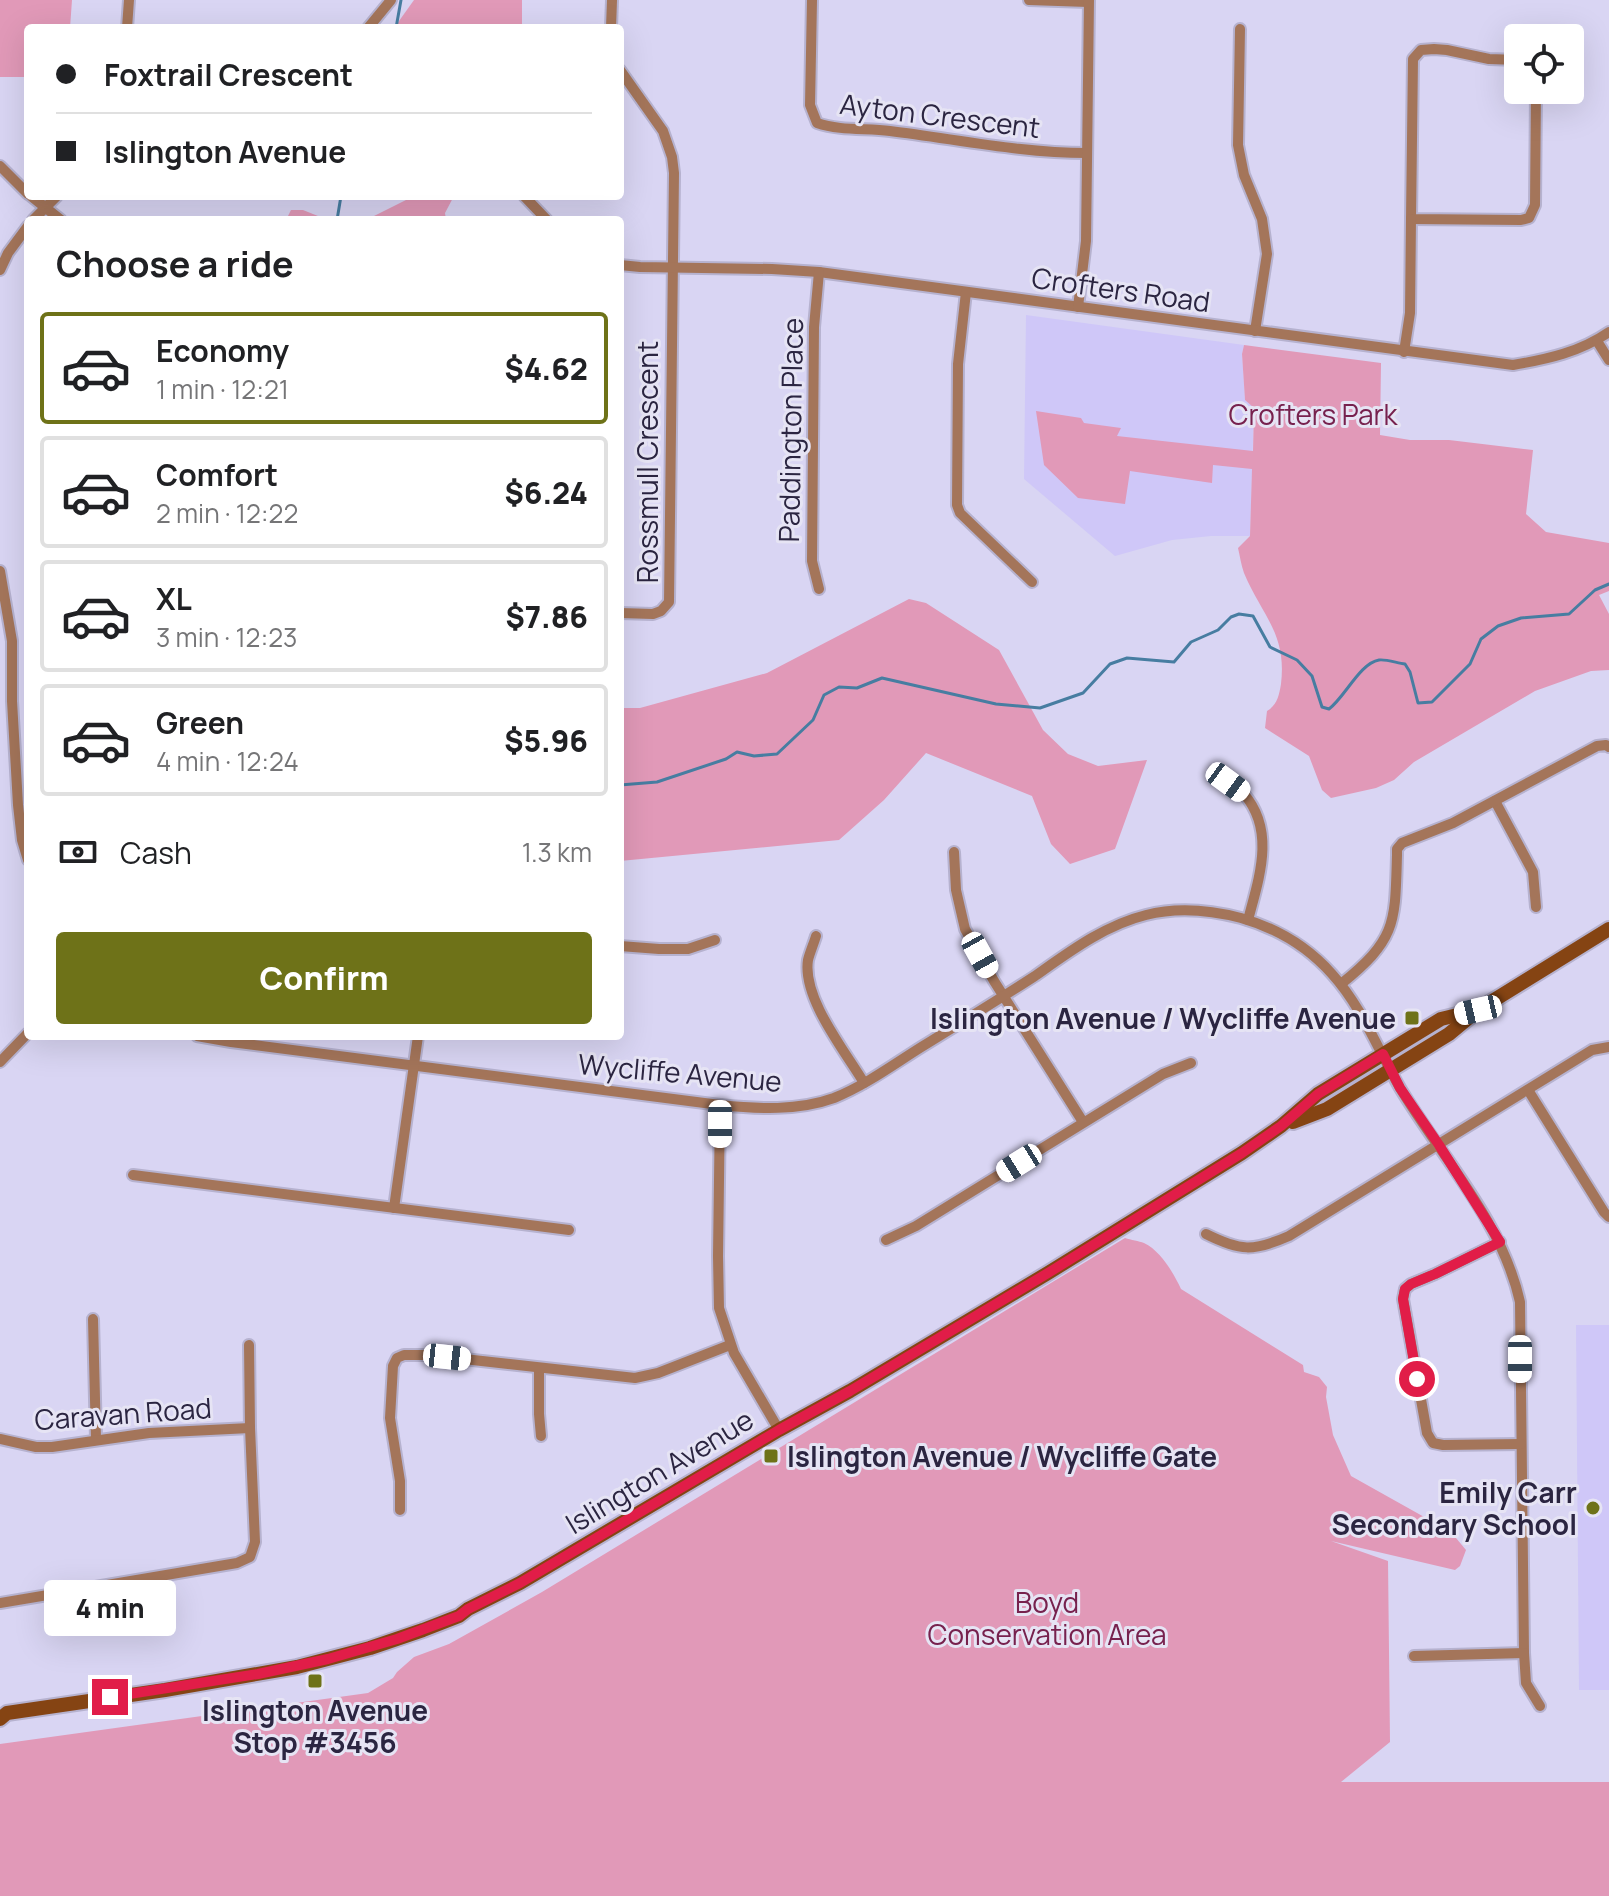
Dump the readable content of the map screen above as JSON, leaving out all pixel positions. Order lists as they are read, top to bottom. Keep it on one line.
{"streets":{"main road":["Islington Avenue"],"street":["Ayton Crescent","Crofters Road","Paddington Place","Rossmull Crescent","Wycliffe Avenue","Caravan Road"]},"crossings":[["Crofters Road","Paddington Place"],["Crofters Road","Rossmull Crescent"],["Wycliffe Avenue","Islington Avenue"]],"parks":["Crofters Park","Boyd Conservation Area"],"places":{"transit":["Islington Avenue / Wycliffe Avenue","Islington Avenue / Wycliffe Gate","Islington Avenue Stop #3456"],"other":["Emily Carr Secondary School"]},"page":{"banner":["Foxtrail Crescent","Islington Avenue"],"heading":"Choose a ride","list":[{"name":"Economy","note":"1 min · 12:21","value":"$4.62"},{"name":"Comfort","note":"2 min · 12:22","value":"$6.24"},{"name":"XL","note":"3 min · 12:23","value":"$7.86"},{"name":"Green","note":"4 min · 12:24","value":"$5.96"}],"pay":["Cash","1.3 km"],"buttons":"Confirm","bubble":"4 min"}}
